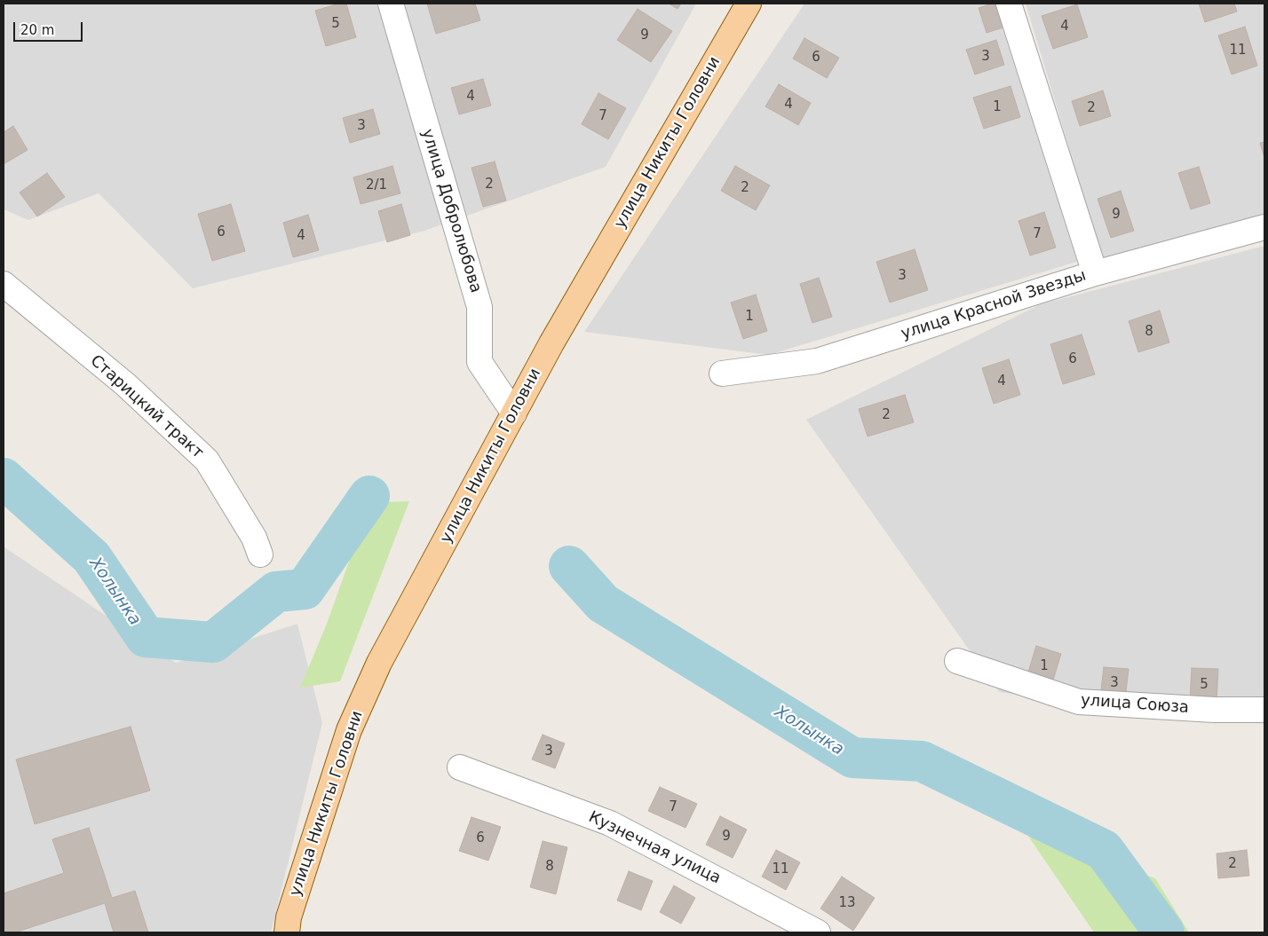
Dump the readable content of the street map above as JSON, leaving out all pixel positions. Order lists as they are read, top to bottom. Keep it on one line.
{"streets":{"main road":["улица Никиты Головни"],"street":["улица Добролюбова","улица Красной Звезды","Старицкий тракт","улица Союза","Кузнечная улица"]},"crossings":[["улица Никиты Головни","улица Добролюбова"]],"water":["Холынка"],"house_numbers":["5","4","9","11","3","6","4","4","1","2","7","3","2","2/1","2","9","6","7","4","3","1","8","6","4","2","1","3","5","3","7","9","6","2","8","11","13"],"scale_bar":"20 m"}
